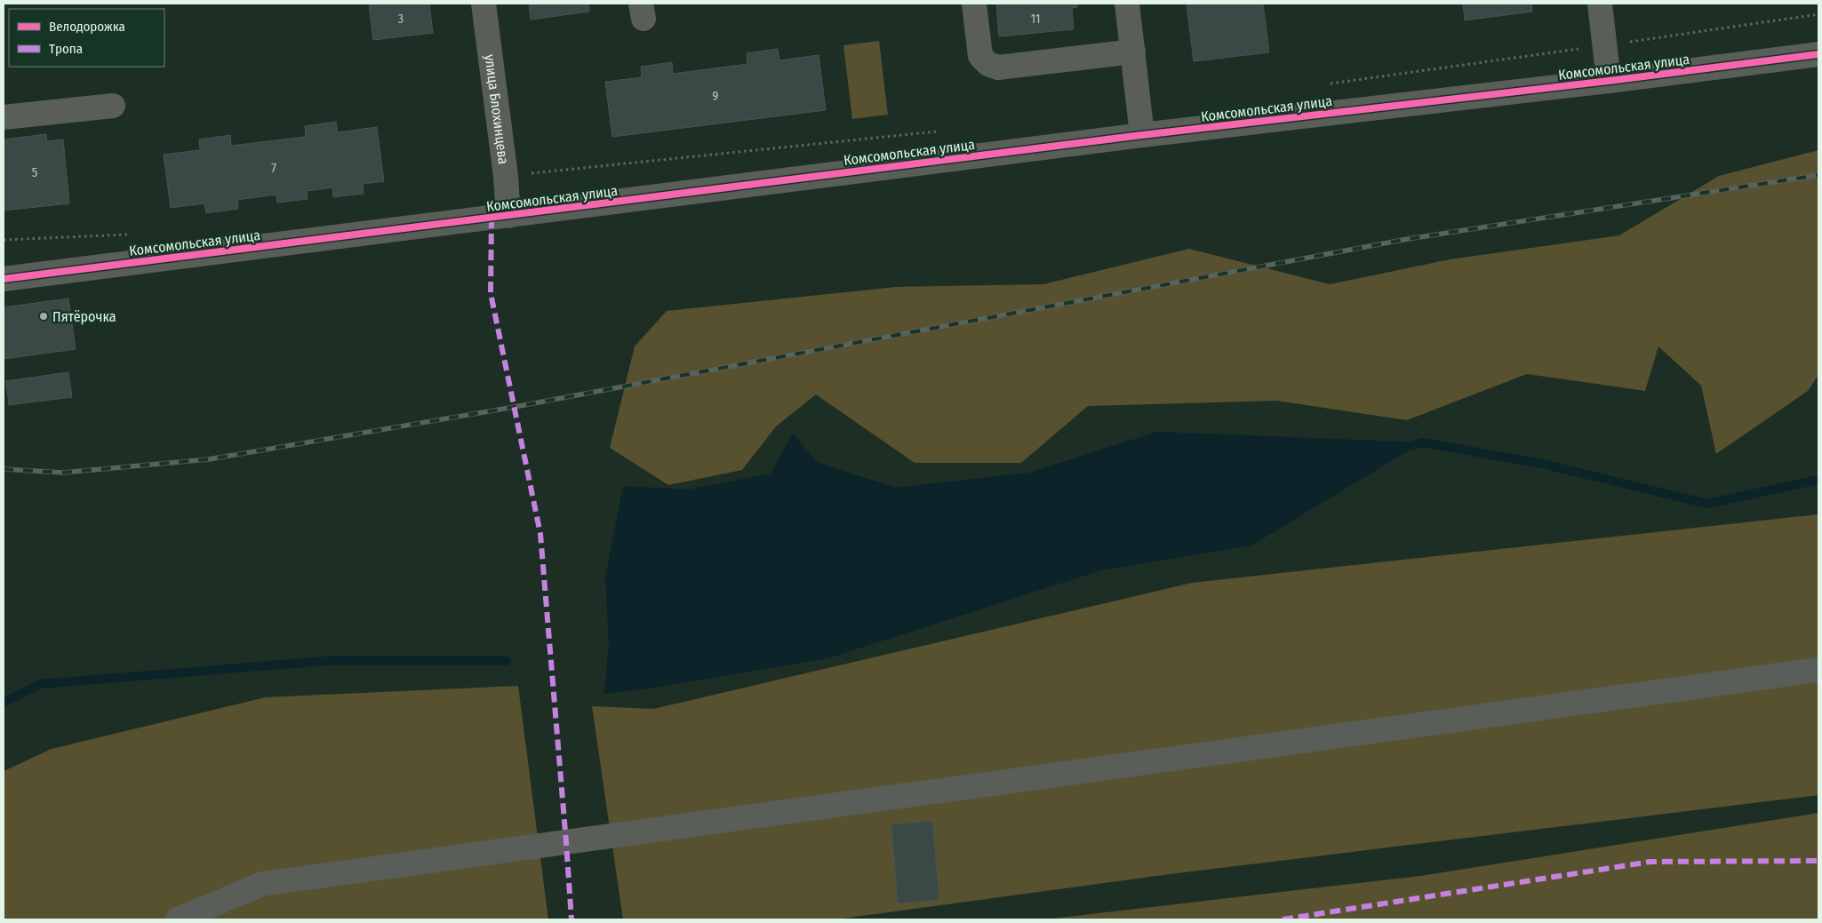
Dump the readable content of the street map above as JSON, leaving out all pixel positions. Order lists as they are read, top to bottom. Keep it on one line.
{"streets":{"street":["Комсомольская улица","улица Блохинцева"]},"crossings":[["Комсомольская улица","улица Блохинцева"]],"places":["Пятёрочка"],"house_numbers":["3","11","9","7","5"],"legend":["Велодорожка","Тропа"]}
